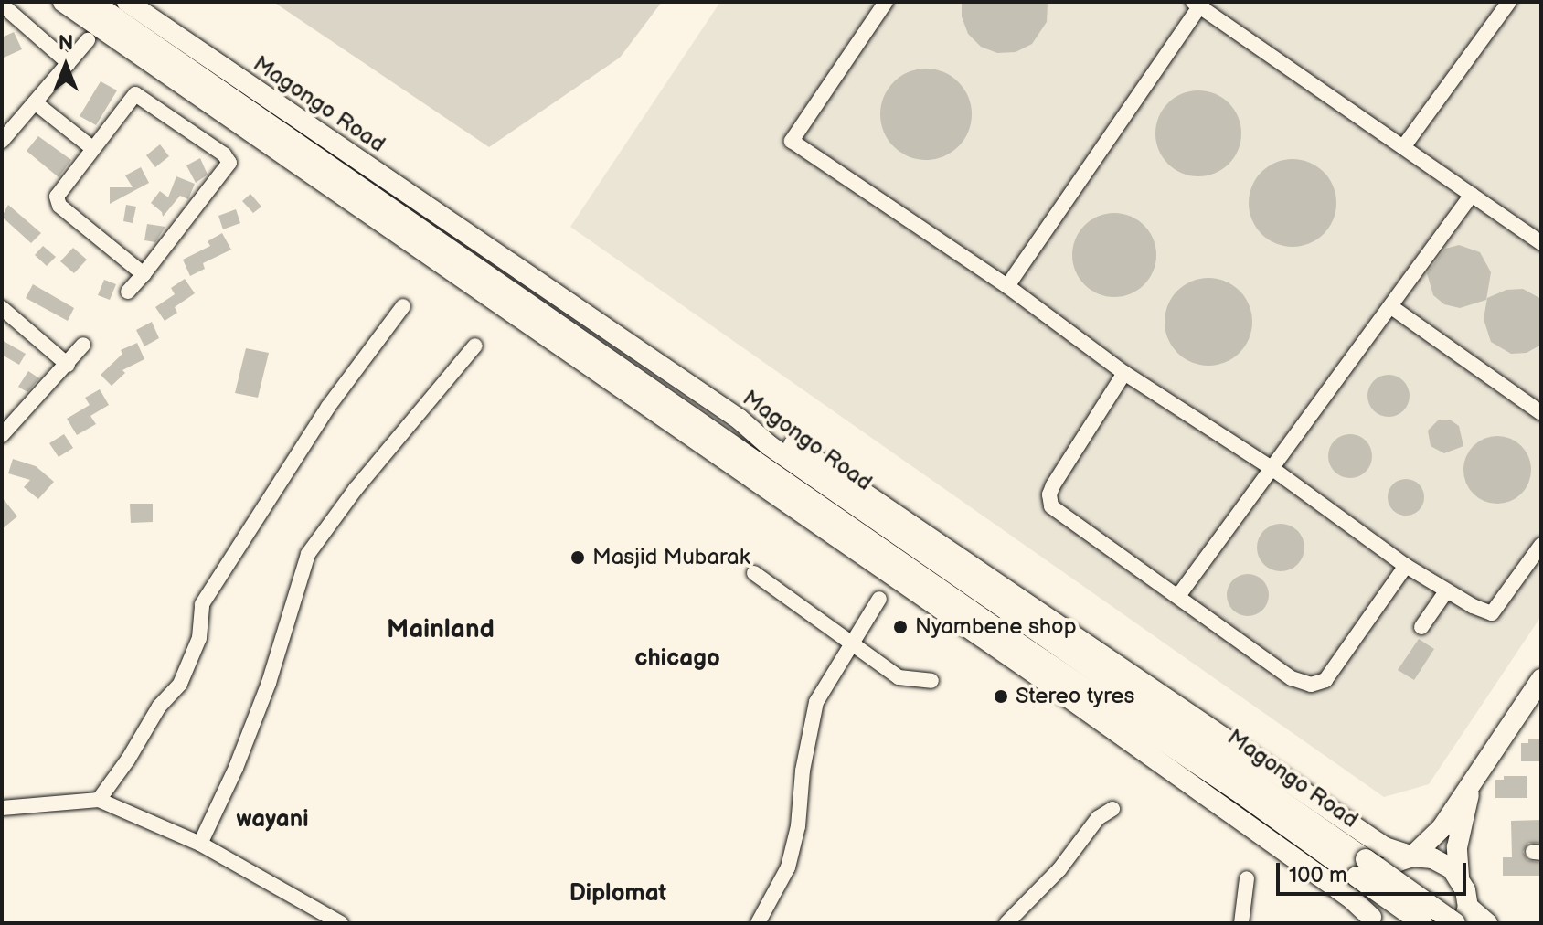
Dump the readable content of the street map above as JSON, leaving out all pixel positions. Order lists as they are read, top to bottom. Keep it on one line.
{"streets":{"main road":["Magongo Road"]},"districts":["Mainland","chicago","wayani","Diplomat"],"places":["Masjid Mubarak","Nyambene shop","Stereo tyres"],"scale_bar":"100 m","north":"top"}
